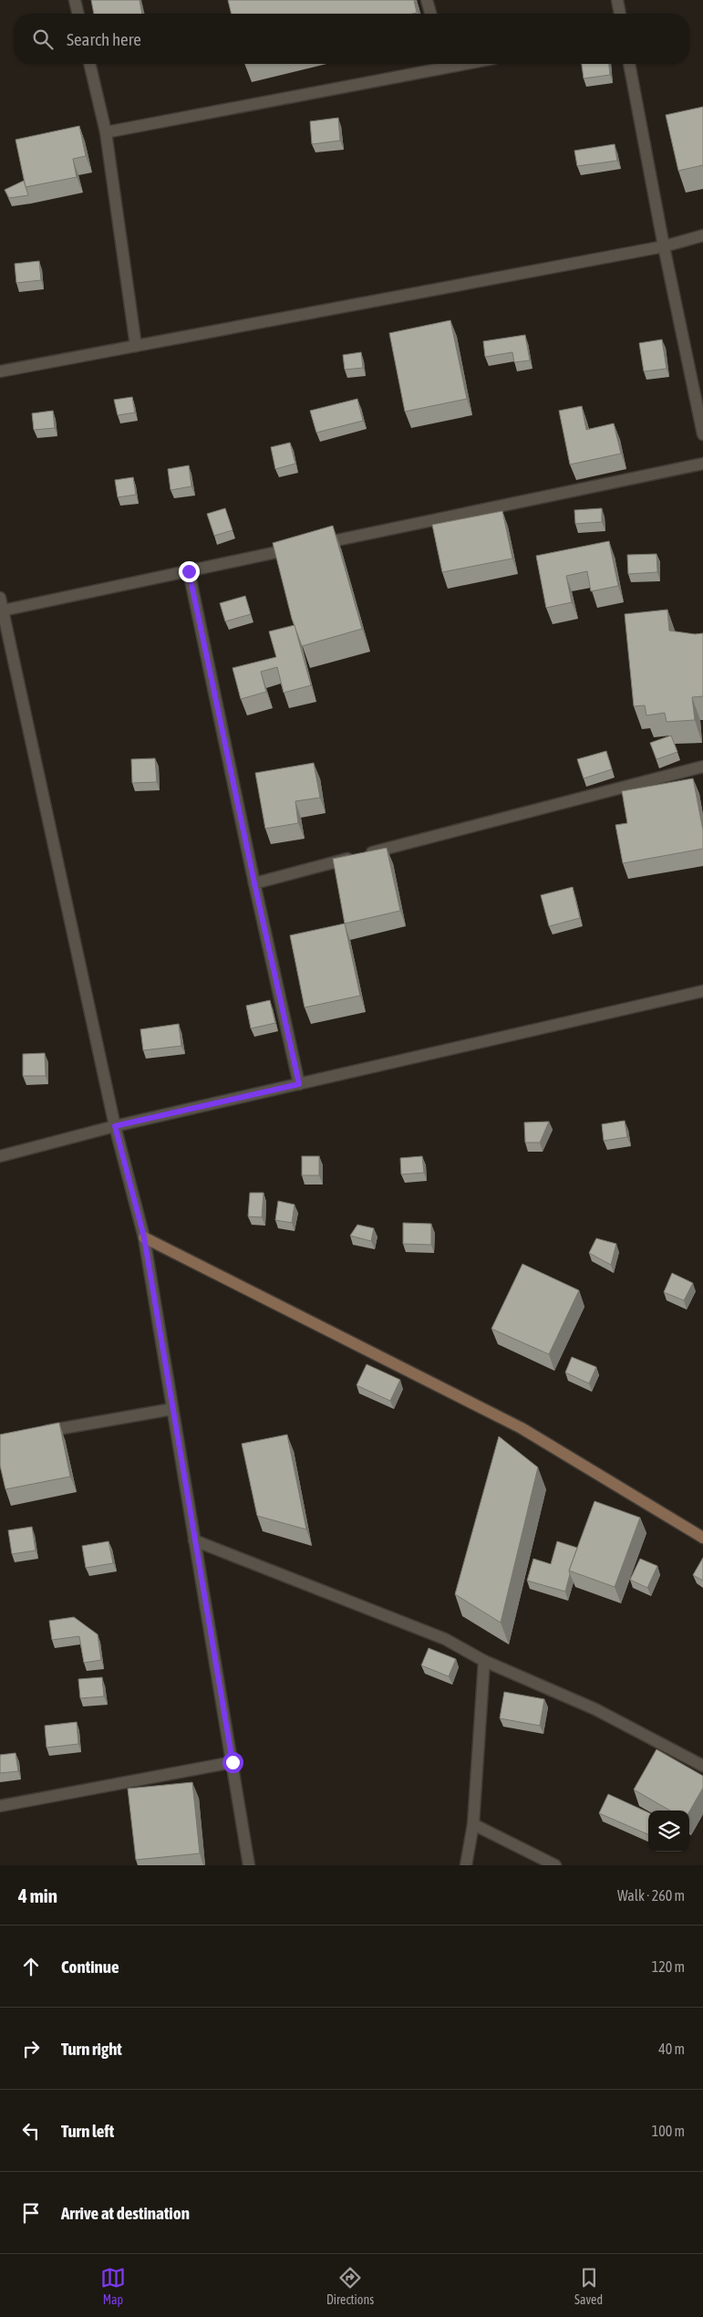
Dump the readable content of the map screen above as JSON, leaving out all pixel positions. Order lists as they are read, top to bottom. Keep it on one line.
{"page":{"search":"Search here","heading":["4 min","Walk · 260 m"],"list":[["Continue","120 m"],["Turn right","40 m"],["Turn left","100 m"],"Arrive at destination"],"nav":["Map","Directions","Saved"]}}
